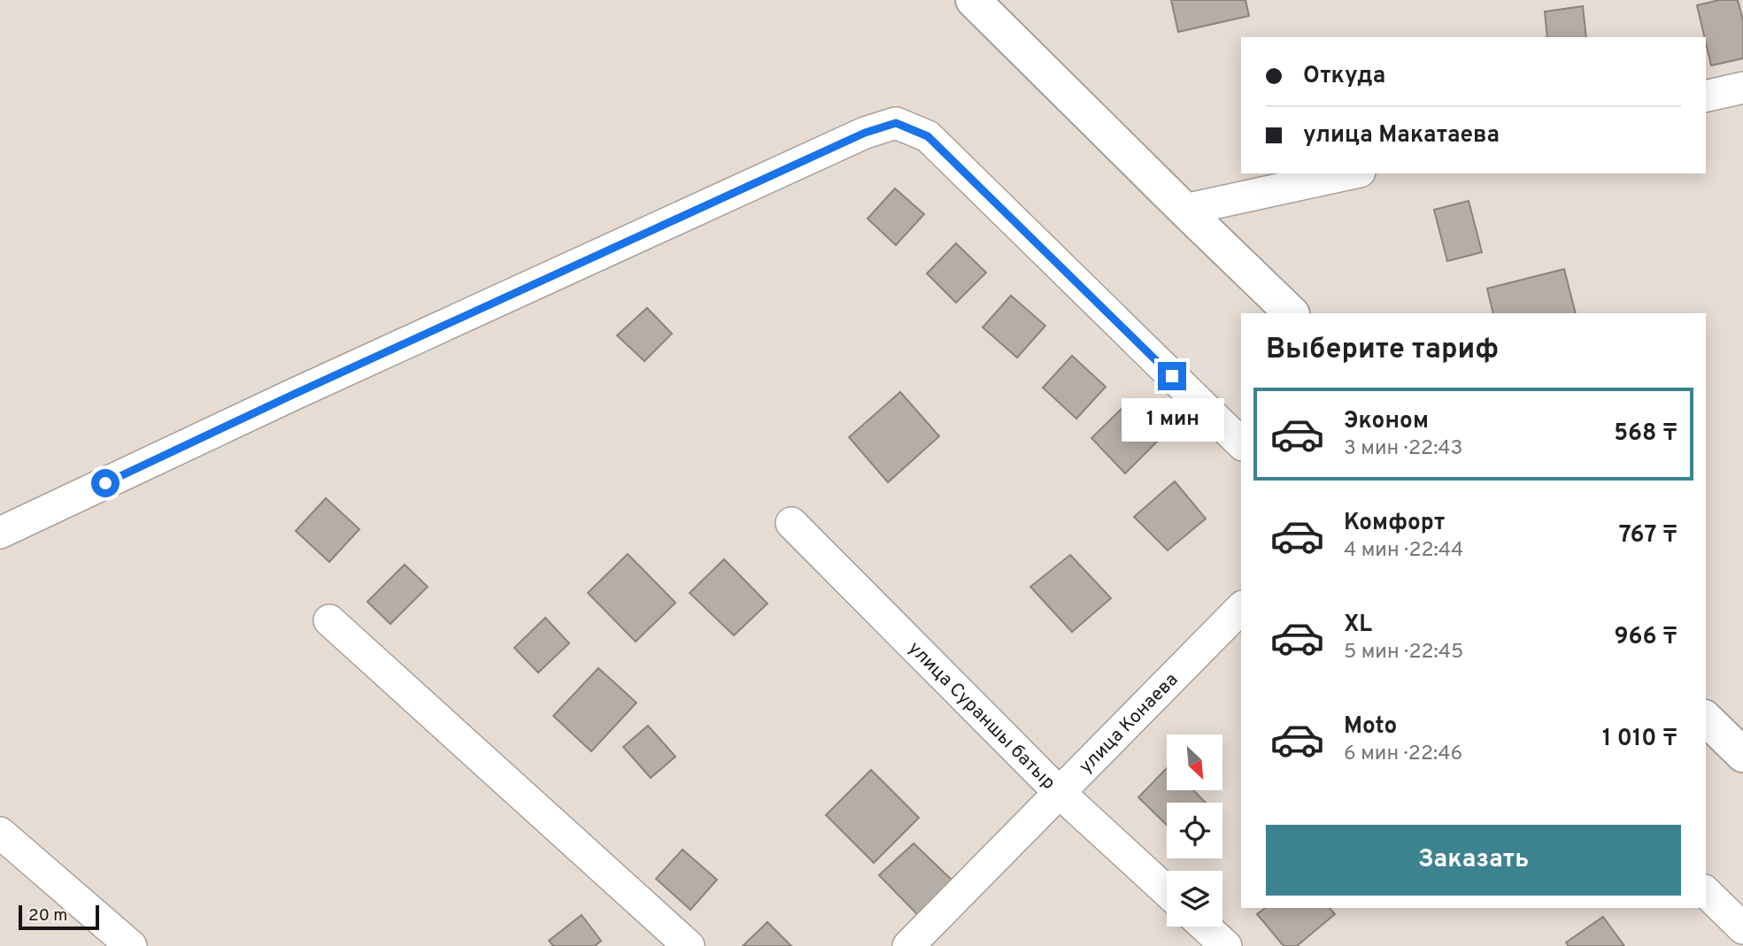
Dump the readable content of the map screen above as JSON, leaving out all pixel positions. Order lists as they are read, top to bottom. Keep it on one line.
{"streets":{"street":["улица Сураншы батыр","улица Конаева"]},"crossings":[["улица Сураншы батыр","улица Конаева"]],"scale_bar":"20 m","north":"bottom right","page":{"banner":["Откуда","улица Макатаева"],"heading":"Выберите тариф","list":[{"name":"Эконом","note":"3 мин · 22:43","value":"568 ₸"},{"name":"Комфорт","note":"4 мин · 22:44","value":"767 ₸"},{"name":"XL","note":"5 мин · 22:45","value":"966 ₸"},{"name":"Moto","note":"6 мин · 22:46","value":"1 010 ₸"}],"bubble":"1 мин","buttons":"Заказать","scale":"20 m"}}
